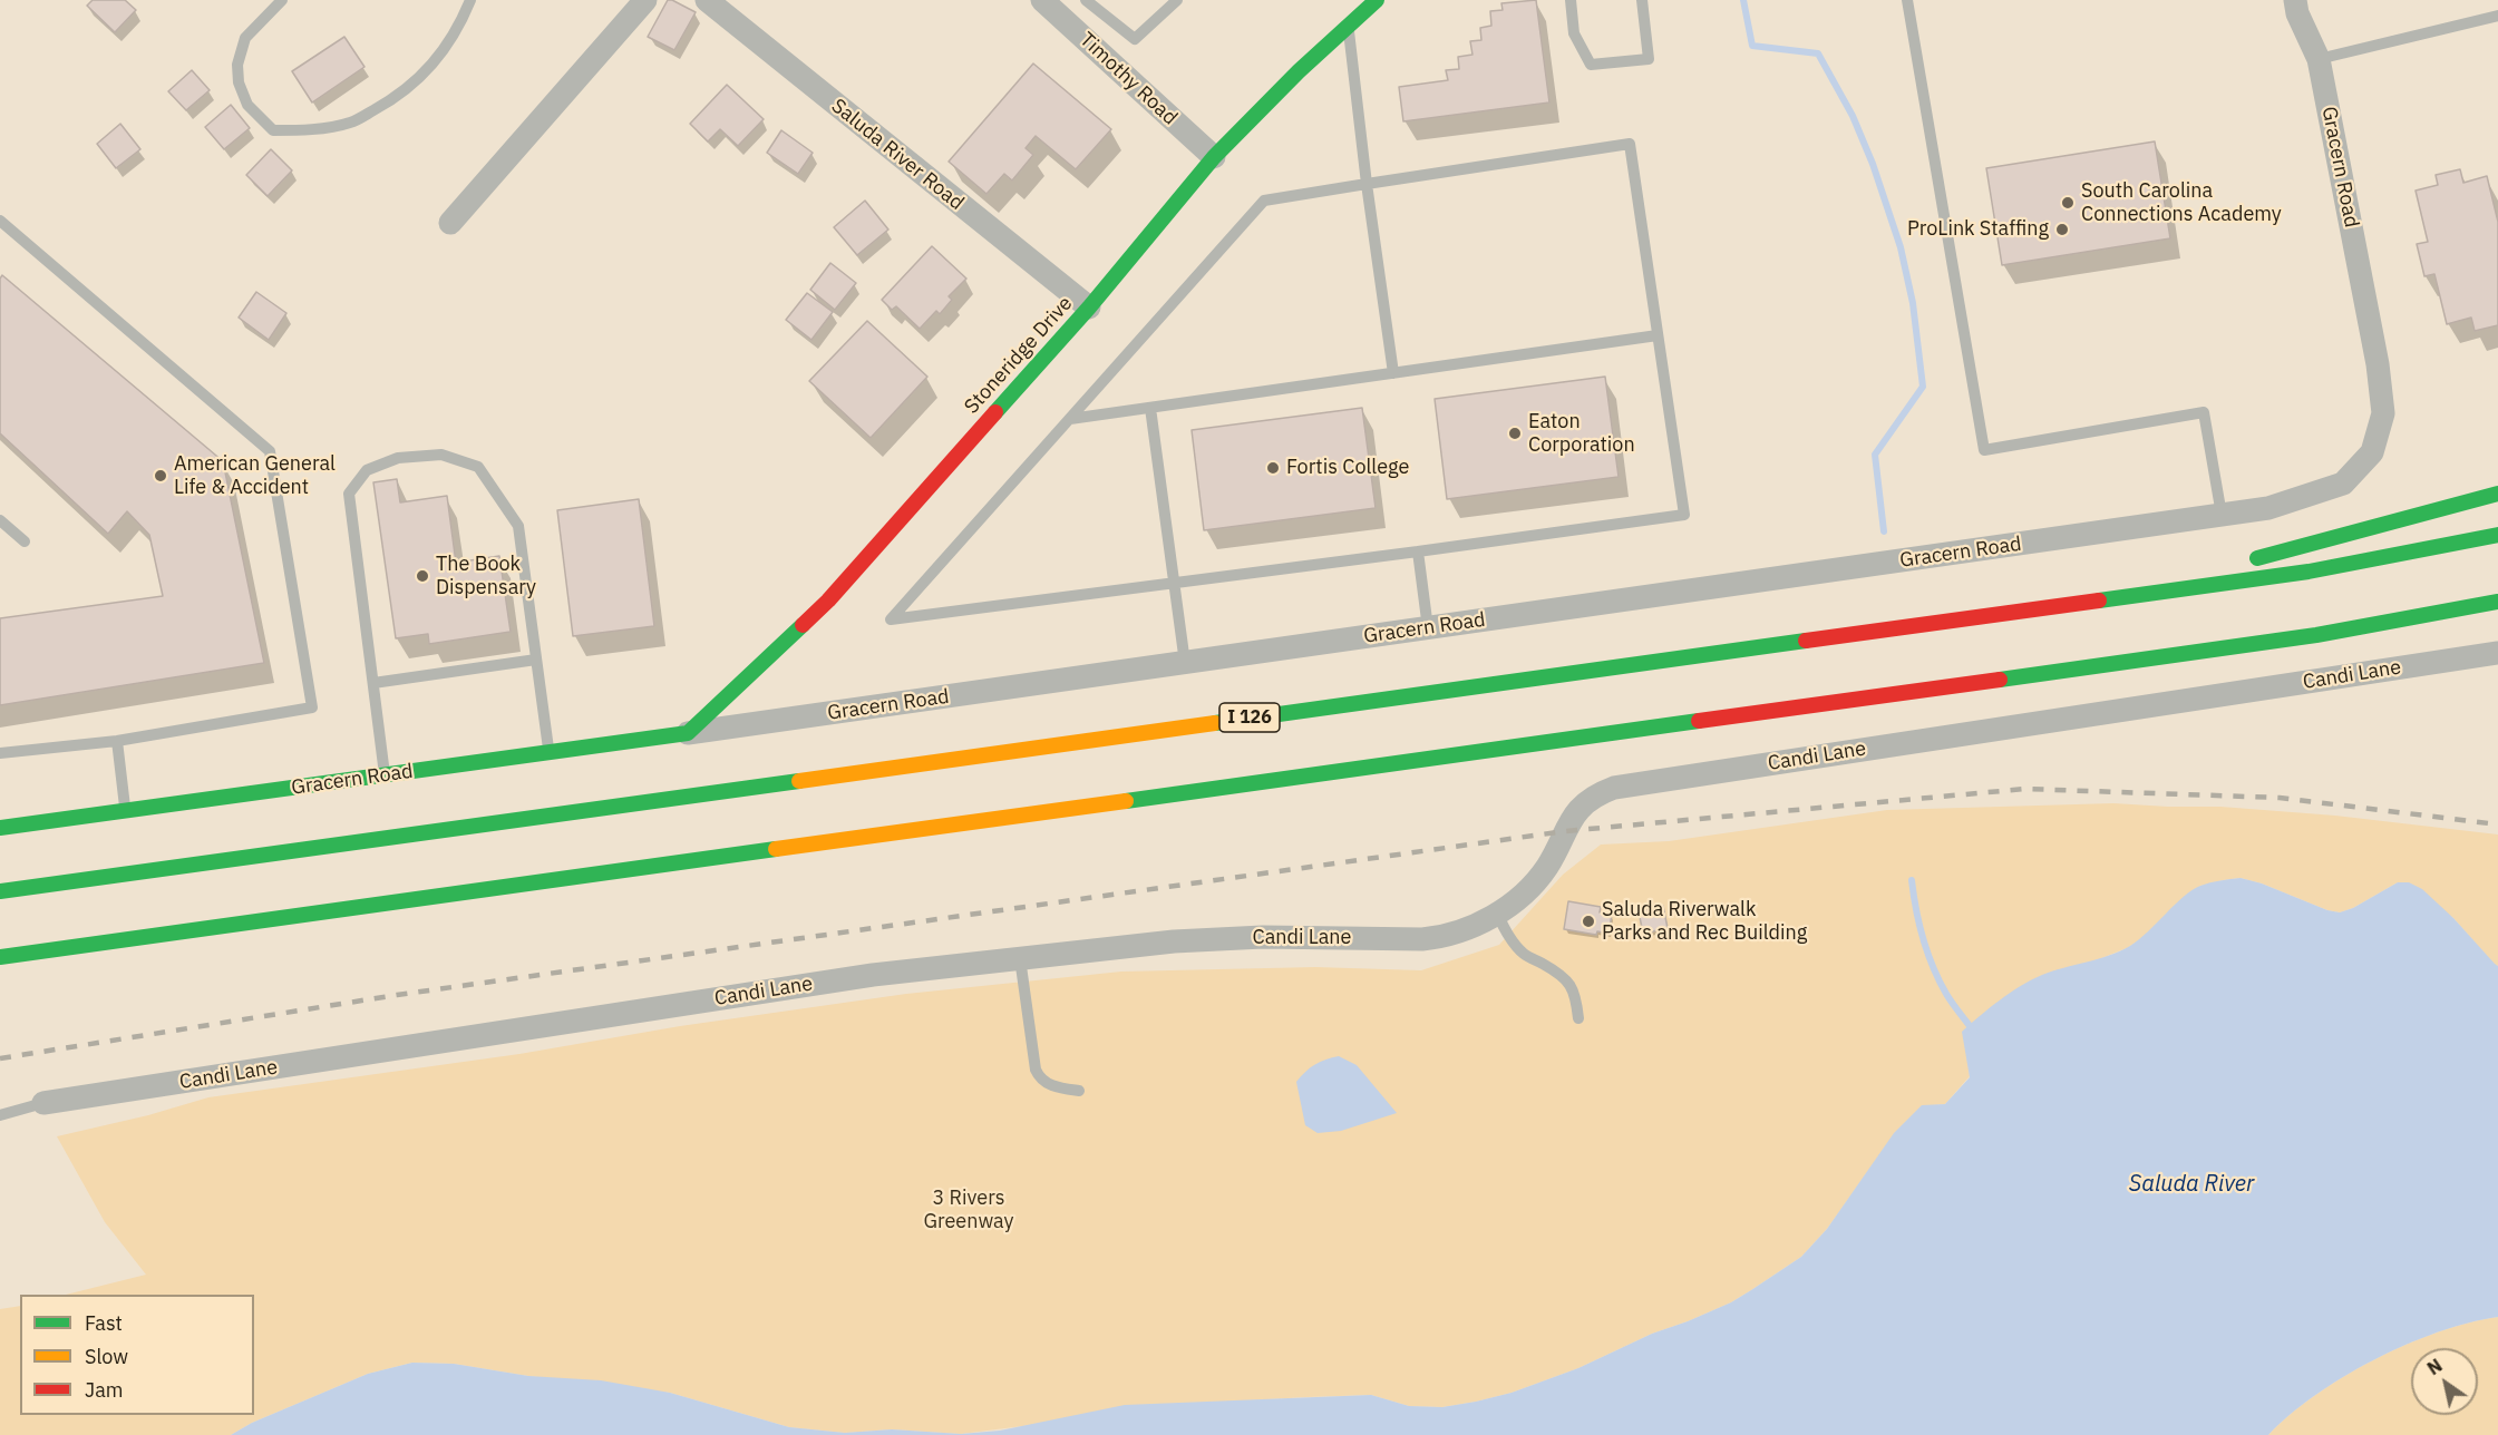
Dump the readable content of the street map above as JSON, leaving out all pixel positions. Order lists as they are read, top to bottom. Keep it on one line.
{"streets":{"main road":["Gracern Road","Stoneridge Drive","I 126"],"street":["Timothy Road","Saluda River Road","Candi Lane"]},"crossings":[["Timothy Road","Stoneridge Drive"],["Saluda River Road","Stoneridge Drive"],["Gracern Road","Stoneridge Drive"]],"water":["Saluda River"],"parks":["3 Rivers Greenway"],"places":["South Carolina Connections Academy","ProLink Staffing","Eaton Corporation","Fortis College","American General Life & Accident","The Book Dispensary","Saluda Riverwalk Parks and Rec Building"],"legend":["Fast","Slow","Jam"],"north":"top left"}
